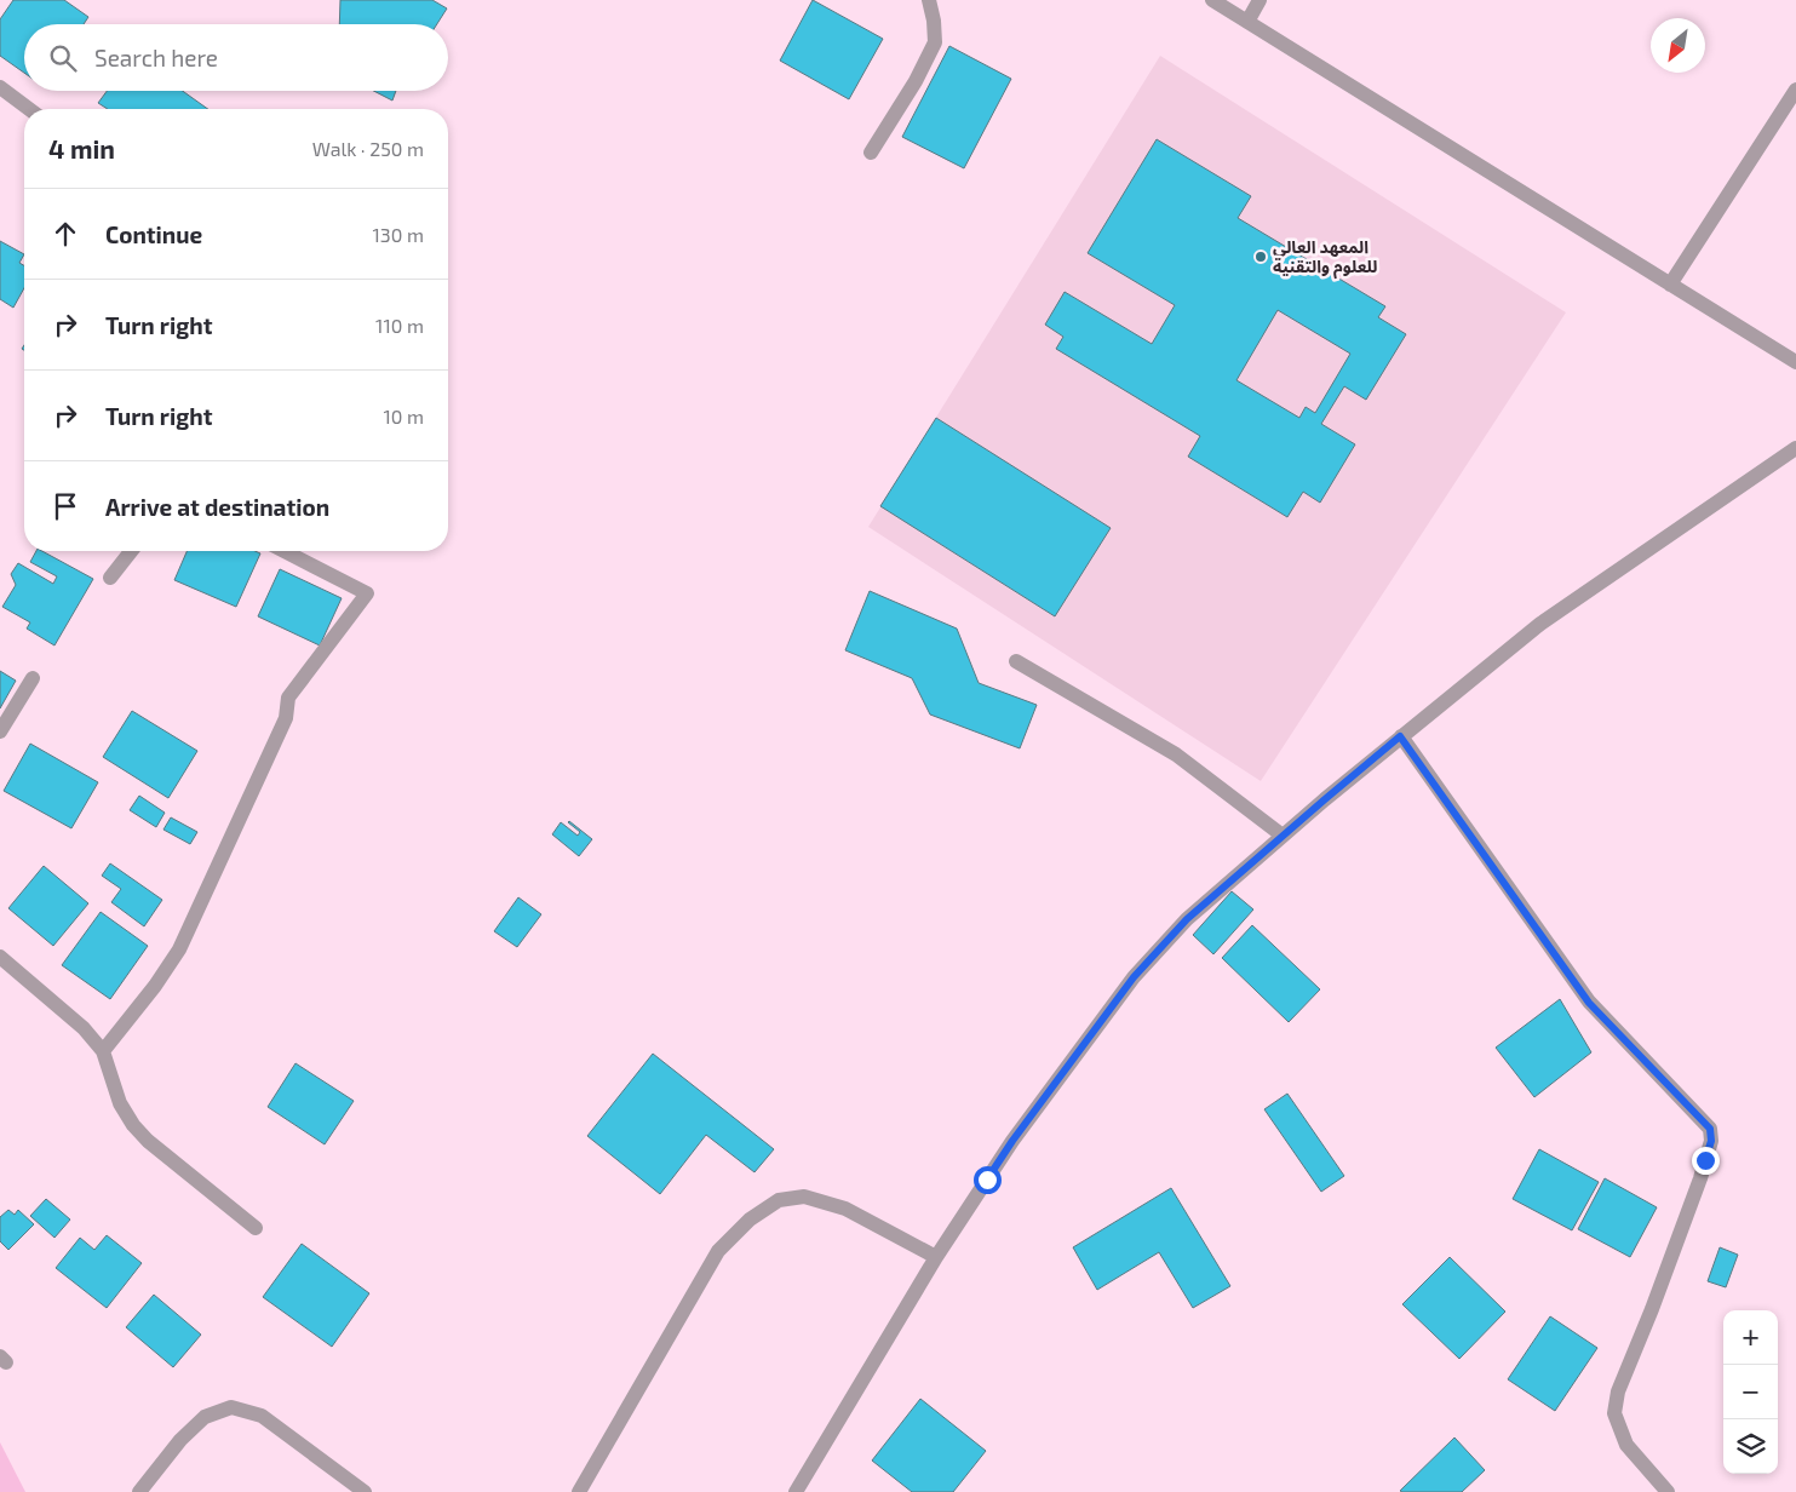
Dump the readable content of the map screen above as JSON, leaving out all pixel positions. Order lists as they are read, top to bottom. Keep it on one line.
{"places":["المعهد العالي للعلوم والتقنية"],"north":"bottom left","page":{"search":"Search here","heading":["4 min","Walk · 250 m"],"list":[["Continue","130 m"],["Turn right","110 m"],["Turn right","10 m"],"Arrive at destination"],"map_buttons":["+","−"]}}
